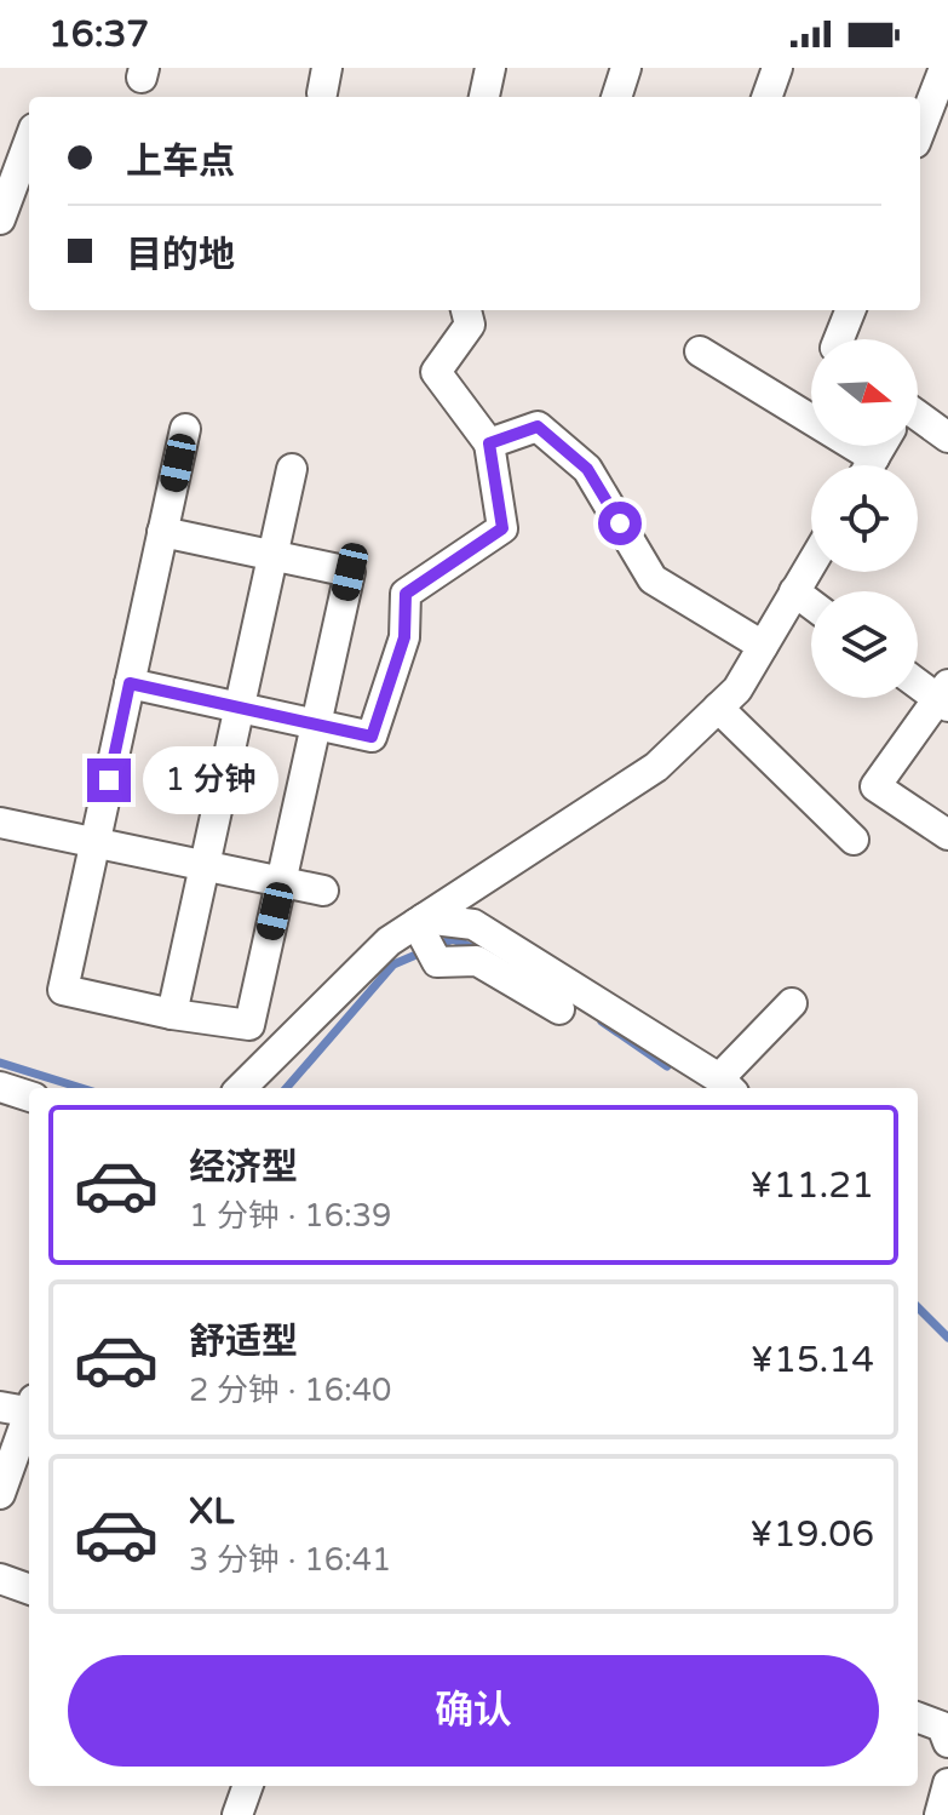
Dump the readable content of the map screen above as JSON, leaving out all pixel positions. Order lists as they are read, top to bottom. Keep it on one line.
{"north":"right","page":{"status":"16:37","banner":["上车点","目的地"],"bubble":"1 分钟","list":[{"name":"经济型","note":"1 分钟 · 16:39","value":"¥11.21"},{"name":"舒适型","note":"2 分钟 · 16:40","value":"¥15.14"},{"name":"XL","note":"3 分钟 · 16:41","value":"¥19.06"}],"buttons":"确认"}}
